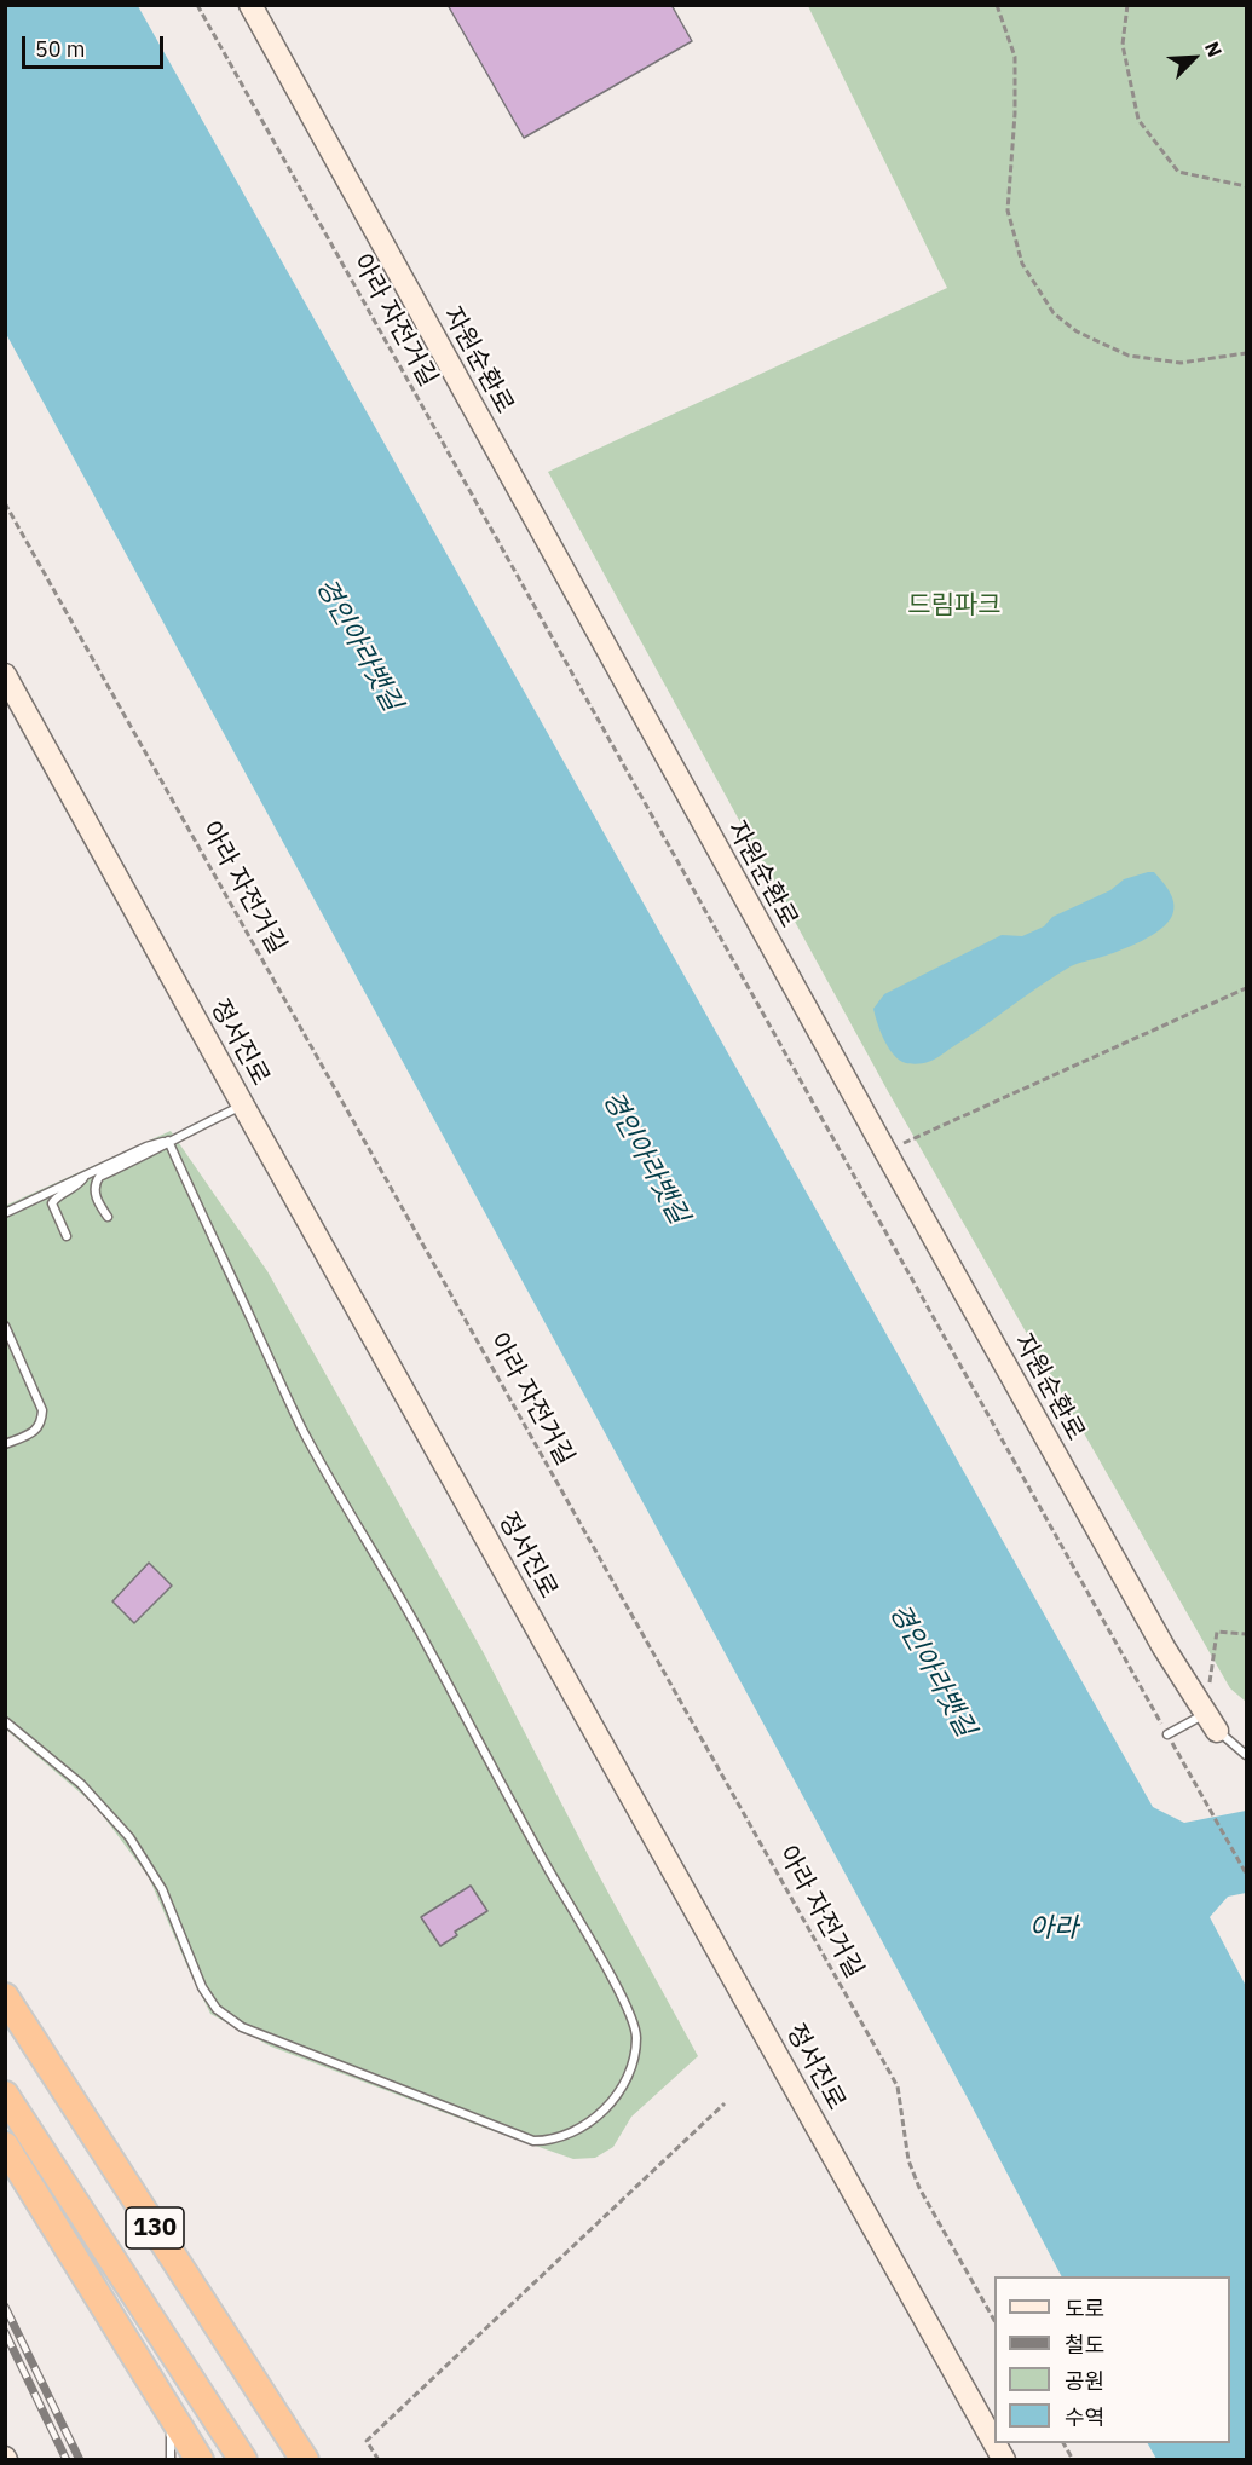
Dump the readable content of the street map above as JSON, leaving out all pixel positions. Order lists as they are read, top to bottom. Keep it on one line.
{"streets":{"highway":["130"],"street":["자원순환로","정서진로"],"path":["아라 자전거길"]},"water":["경인아라뱃길","아라"],"parks":["드림파크"],"legend":["도로","철도","공원","수역"],"scale_bar":"50 m","north":"top right"}
